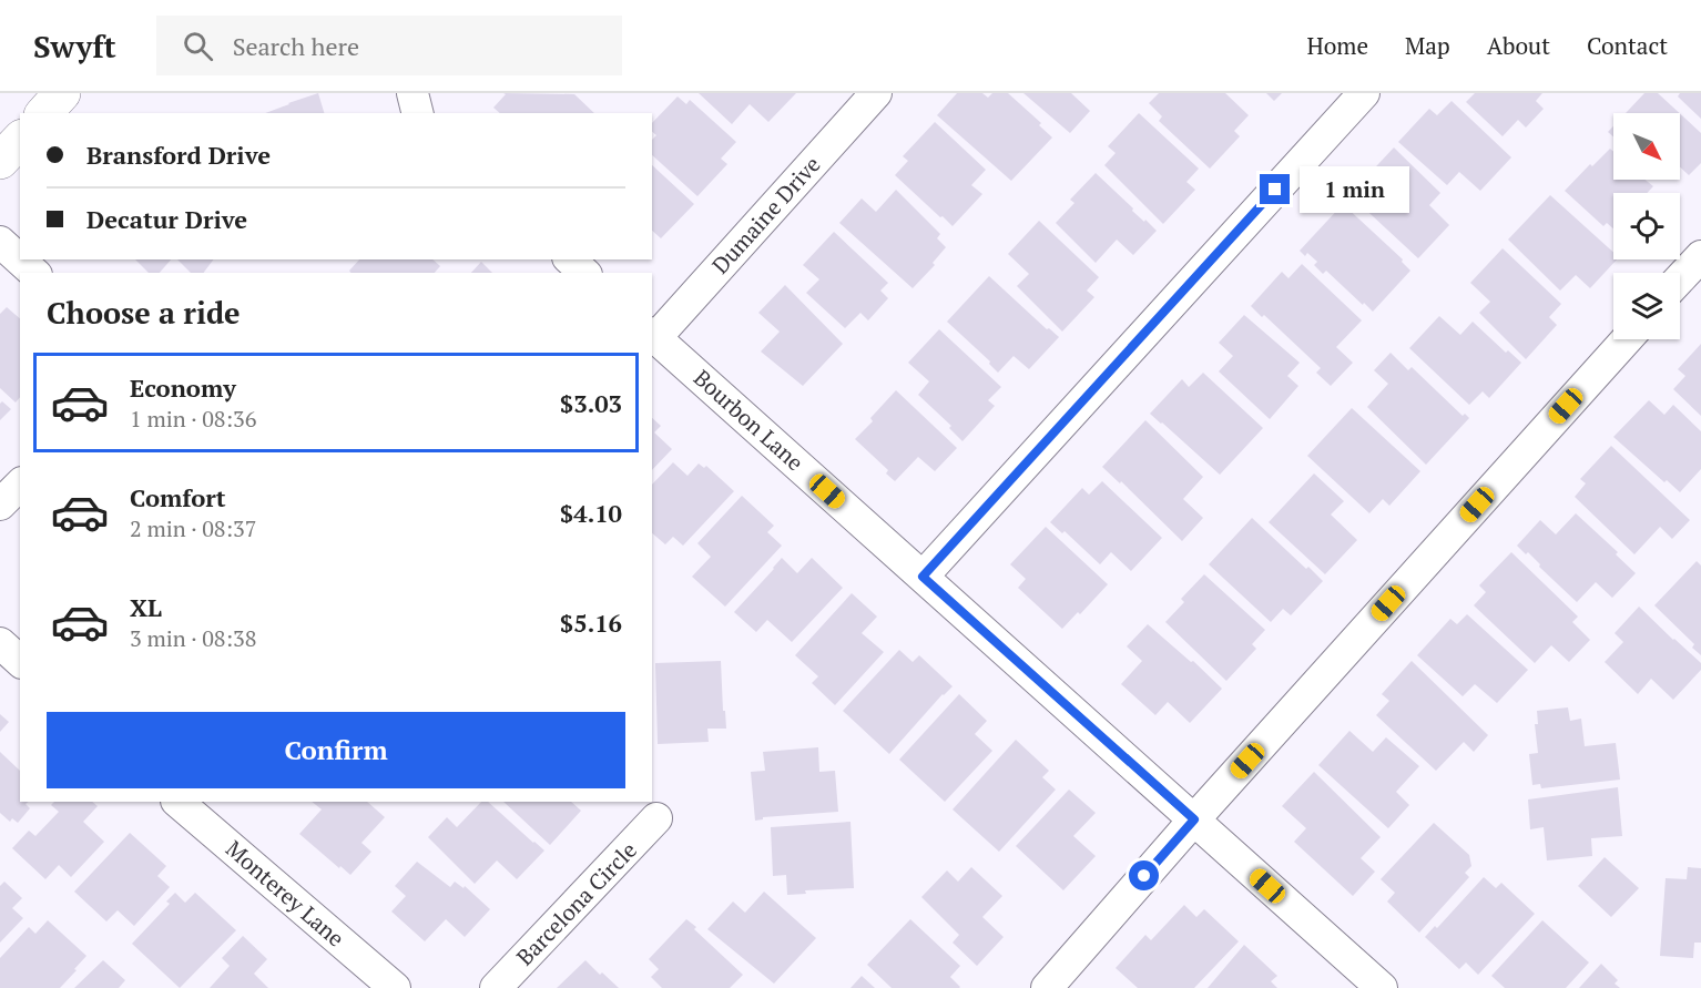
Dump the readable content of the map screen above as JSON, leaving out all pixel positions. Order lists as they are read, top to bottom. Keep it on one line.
{"streets":{"street":["Dumaine Drive","Bourbon Lane","Monterey Lane","Barcelona Circle"]},"crossings":[["Dumaine Drive","Bourbon Lane"]],"north":"bottom right","page":{"header":"Swyft","search":"Search here","nav":["Home","Map","About","Contact"],"banner":["Bransford Drive","Decatur Drive"],"bubble":"1 min","heading":"Choose a ride","list":[{"name":"Economy","note":"1 min · 08:36","value":"$3.03"},{"name":"Comfort","note":"2 min · 08:37","value":"$4.10"},{"name":"XL","note":"3 min · 08:38","value":"$5.16"}],"buttons":"Confirm"}}
